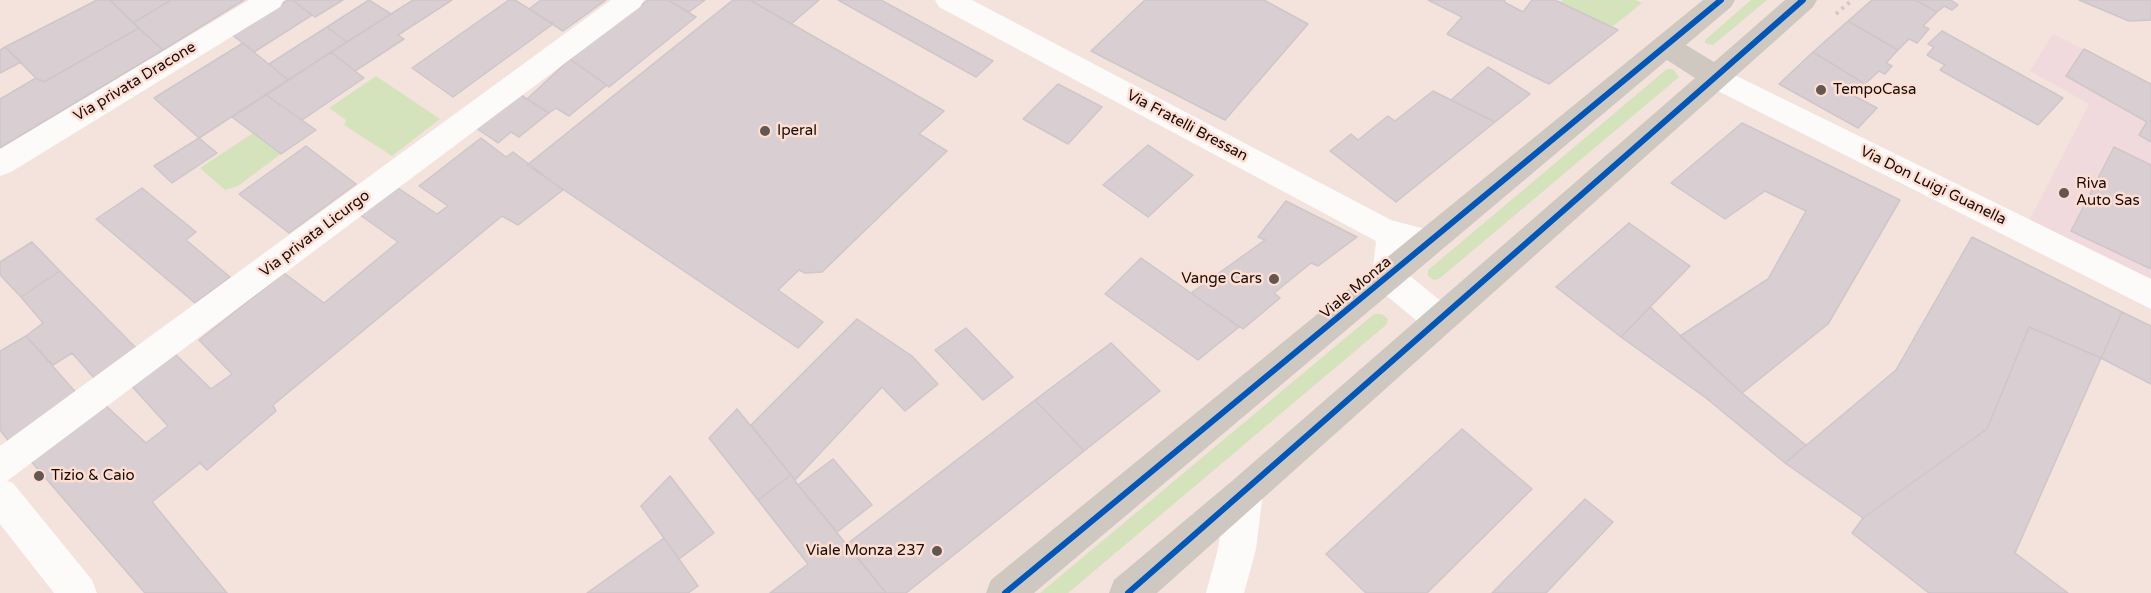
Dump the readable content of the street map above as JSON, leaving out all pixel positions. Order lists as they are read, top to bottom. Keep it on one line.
{"streets":{"main road":["Viale Monza"],"street":["Via privata Dracone","Via Fratelli Bressan","Via Don Luigi Guanella","Via privata Licurgo"]},"crossings":[["Via Fratelli Bressan","Viale Monza"]],"places":["TempoCasa","Iperal","Riva Auto Sas","Vange Cars","Tizio & Caio","Viale Monza 237"]}
